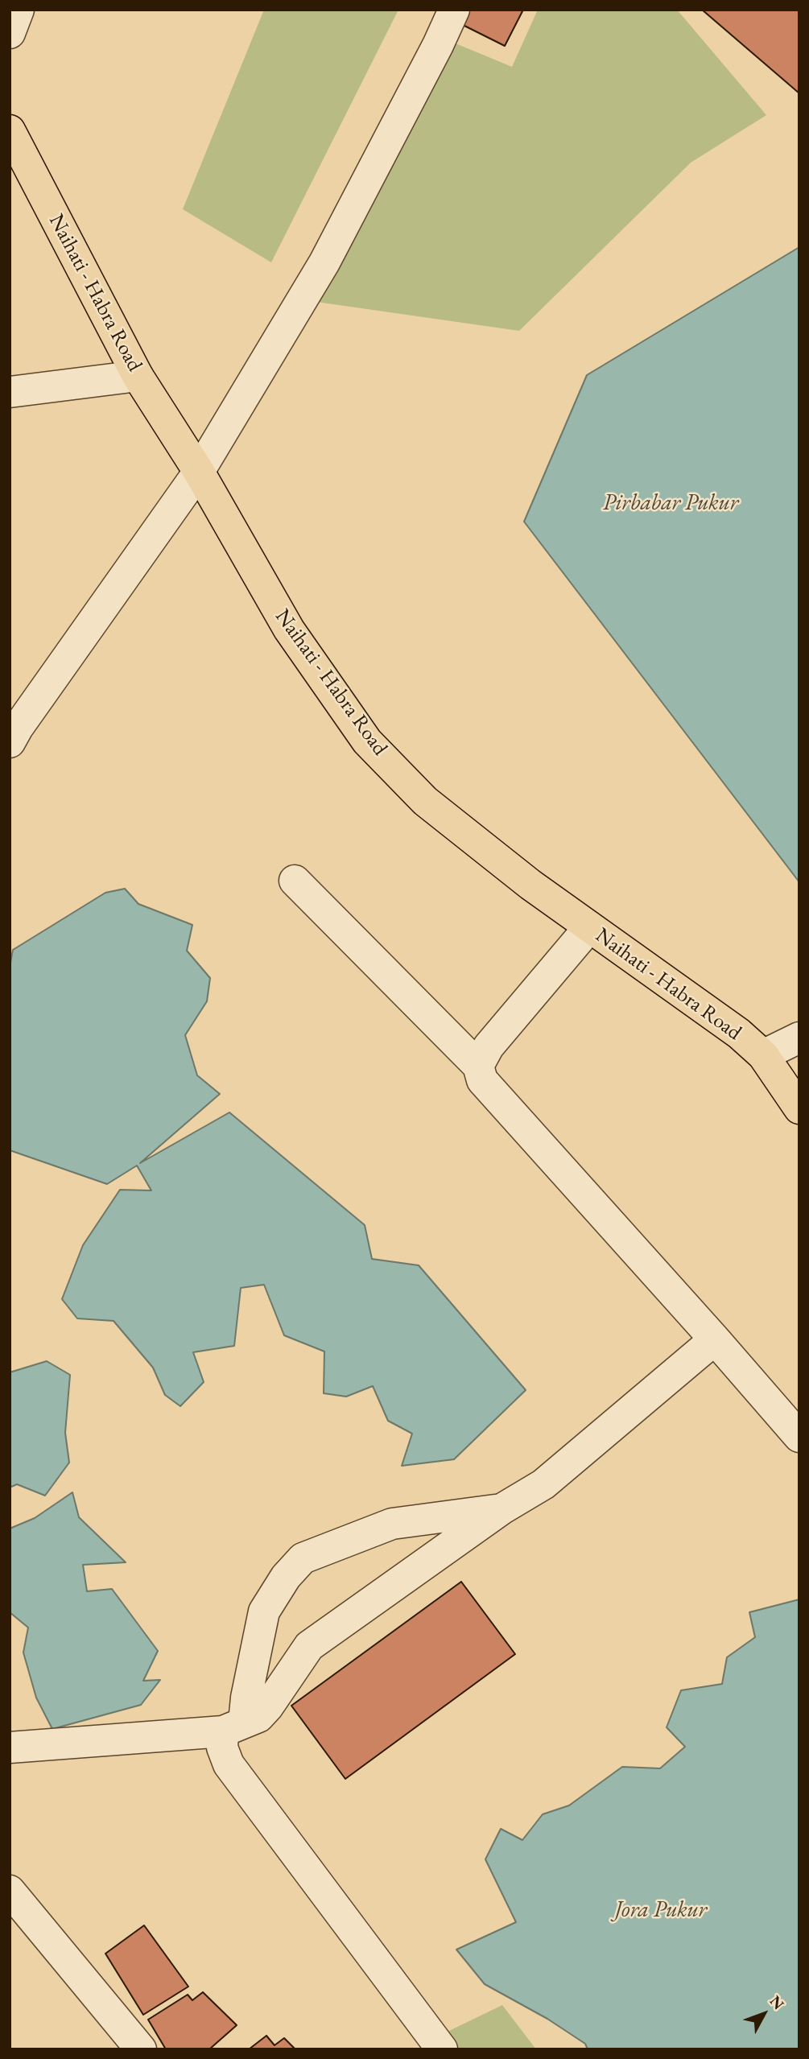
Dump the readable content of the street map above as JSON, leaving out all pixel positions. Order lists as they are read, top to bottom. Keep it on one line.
{"streets":{"main road":["Naihati - Habra Road"]},"water":["Pirbabar Pukur","Jora Pukur"],"north":"top right"}
